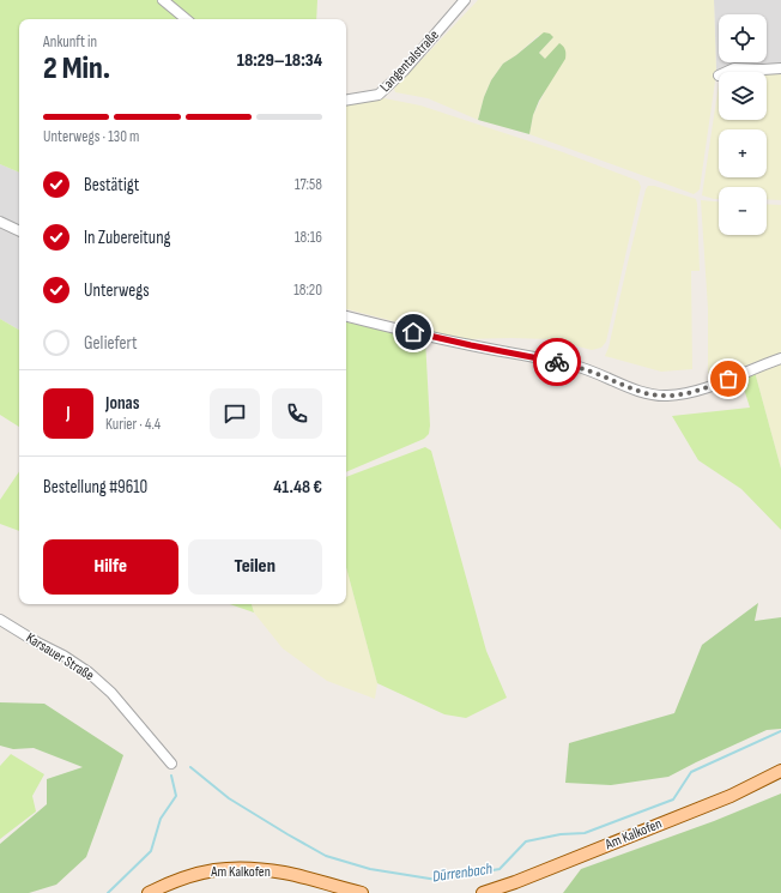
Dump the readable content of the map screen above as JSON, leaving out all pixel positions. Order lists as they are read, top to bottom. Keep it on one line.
{"streets":{"main road":["Am Kalkofen"],"street":["Langentalstraße","Karsauer Straße"]},"water":["Dürrenbach"],"page":{"map_buttons":["+","−"],"heading":["2 Min.","Ankunft in","18:29–18:34"],"panel":["Jonas","Kurier · 4.4","Bestellung #9610","41.48 €"],"bar":"Unterwegs · 130 m","list":[["Bestätigt","17:58"],["In Zubereitung","18:16"],["Unterwegs","18:20"],"Geliefert"],"round":"J","buttons":["Hilfe","Teilen"]}}
